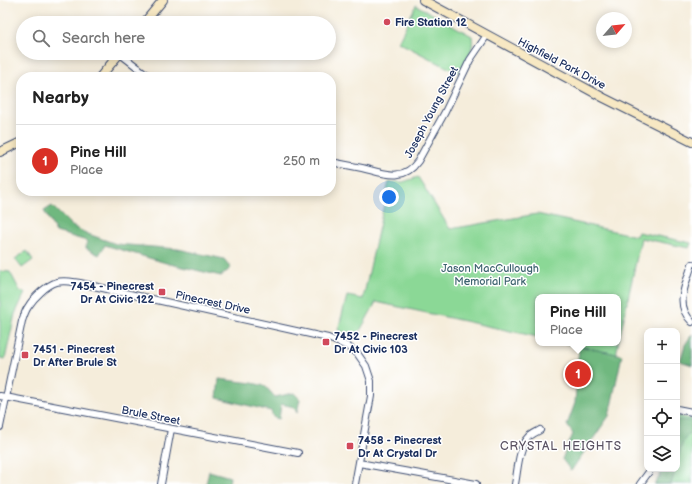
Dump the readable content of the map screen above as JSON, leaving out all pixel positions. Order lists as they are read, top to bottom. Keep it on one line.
{"streets":{"street":["Highfield Park Drive","Joseph Young Street","Pinecrest Drive","Brule Street"]},"crossings":[["Highfield Park Drive","Joseph Young Street"],["Pinecrest Drive","Brule Street"]],"districts":["CRYSTAL HEIGHTS"],"parks":["Jason MacCullough Memorial Park"],"places":{"other":["Fire Station 12"],"transit":["7454 - Pinecrest Dr At Civic 122","7452 - Pinecrest Dr At Civic 103","7451 - Pinecrest Dr After Brule St","7458 - Pinecrest Dr At Crystal Dr"]},"north":"top right","page":{"search":"Search here","heading":"Nearby","list":[{"mark":"1","name":"Pine Hill","note":"Place","value":"250 m"}],"popup":["Pine Hill","Place"],"map_buttons":["+","−"],"pins":"1"}}
